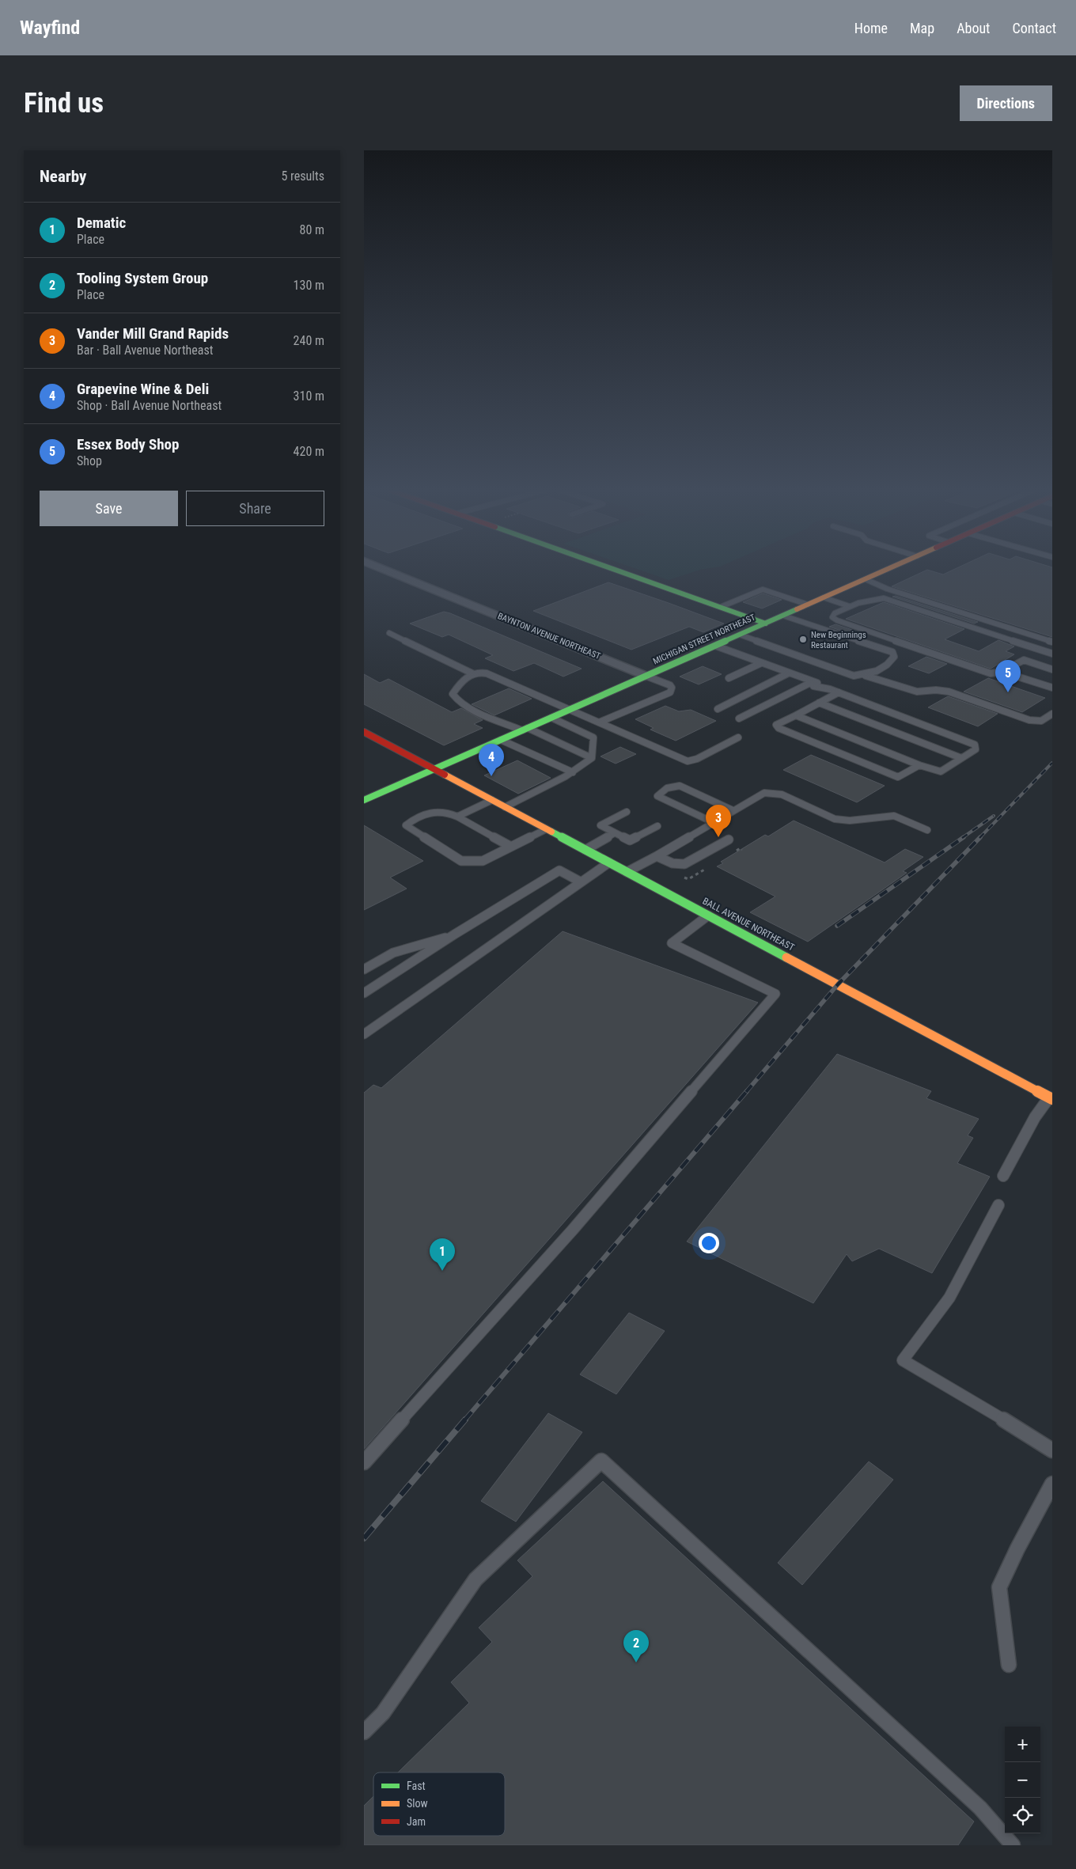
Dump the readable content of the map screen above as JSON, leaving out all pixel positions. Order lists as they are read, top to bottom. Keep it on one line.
{"streets":{"street":["BAYNTON AVENUE NORTHEAST","MICHIGAN STREET NORTHEAST","BALL AVENUE NORTHEAST"]},"crossings":[["BAYNTON AVENUE NORTHEAST","MICHIGAN STREET NORTHEAST"],["MICHIGAN STREET NORTHEAST","BALL AVENUE NORTHEAST"]],"places":["New Beginnings Restaurant"],"legend":["Fast","Slow","Jam"],"page":{"header":"Wayfind","nav":["Home","Map","About","Contact"],"buttons":["Directions",["Save","Share"]],"title":"Find us","heading":["Nearby","5 results"],"list":[{"mark":"1","name":"Dematic","note":"Place","value":"80 m"},{"mark":"2","name":"Tooling System Group","note":"Place","value":"130 m"},{"mark":"3","name":"Vander Mill Grand Rapids","note":"Bar · Ball Avenue Northeast","value":"240 m"},{"mark":"4","name":"Grapevine Wine & Deli","note":"Shop · Ball Avenue Northeast","value":"310 m"},{"mark":"5","name":"Essex Body Shop","note":"Shop","value":"420 m"}],"pins":["5","4","3","1","2"],"map_buttons":["+","−"]}}
